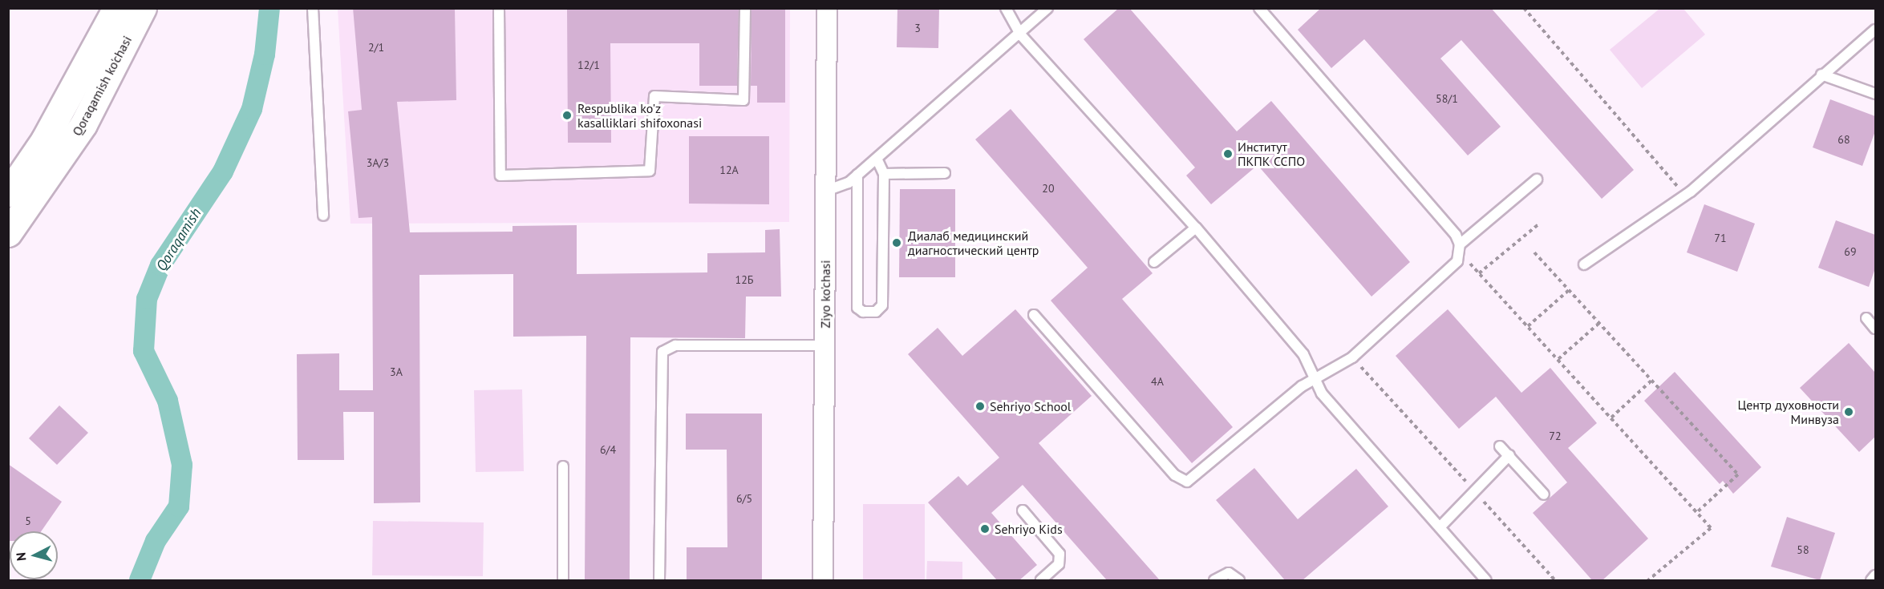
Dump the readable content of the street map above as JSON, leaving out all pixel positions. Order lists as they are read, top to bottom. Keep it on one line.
{"streets":{"main road":["Qoraqamish ko'chasi"],"street":["Ziyo ko'chasi"]},"water":["Qoraqamish"],"places":["Respublika ko'z kasalliklari shifoxonasi","Институт ПКПК ССПО","Диалаб медицинский диагностический центр","Sehriyo School","Центр духовности Минвуза","Sehriyo Kids"],"house_numbers":["3","2/1","12/1","58/1","68","3A/3","12A","20","71","69","12Б","3A","4A","72","6/4","6/5","5","58"],"north":"left"}
